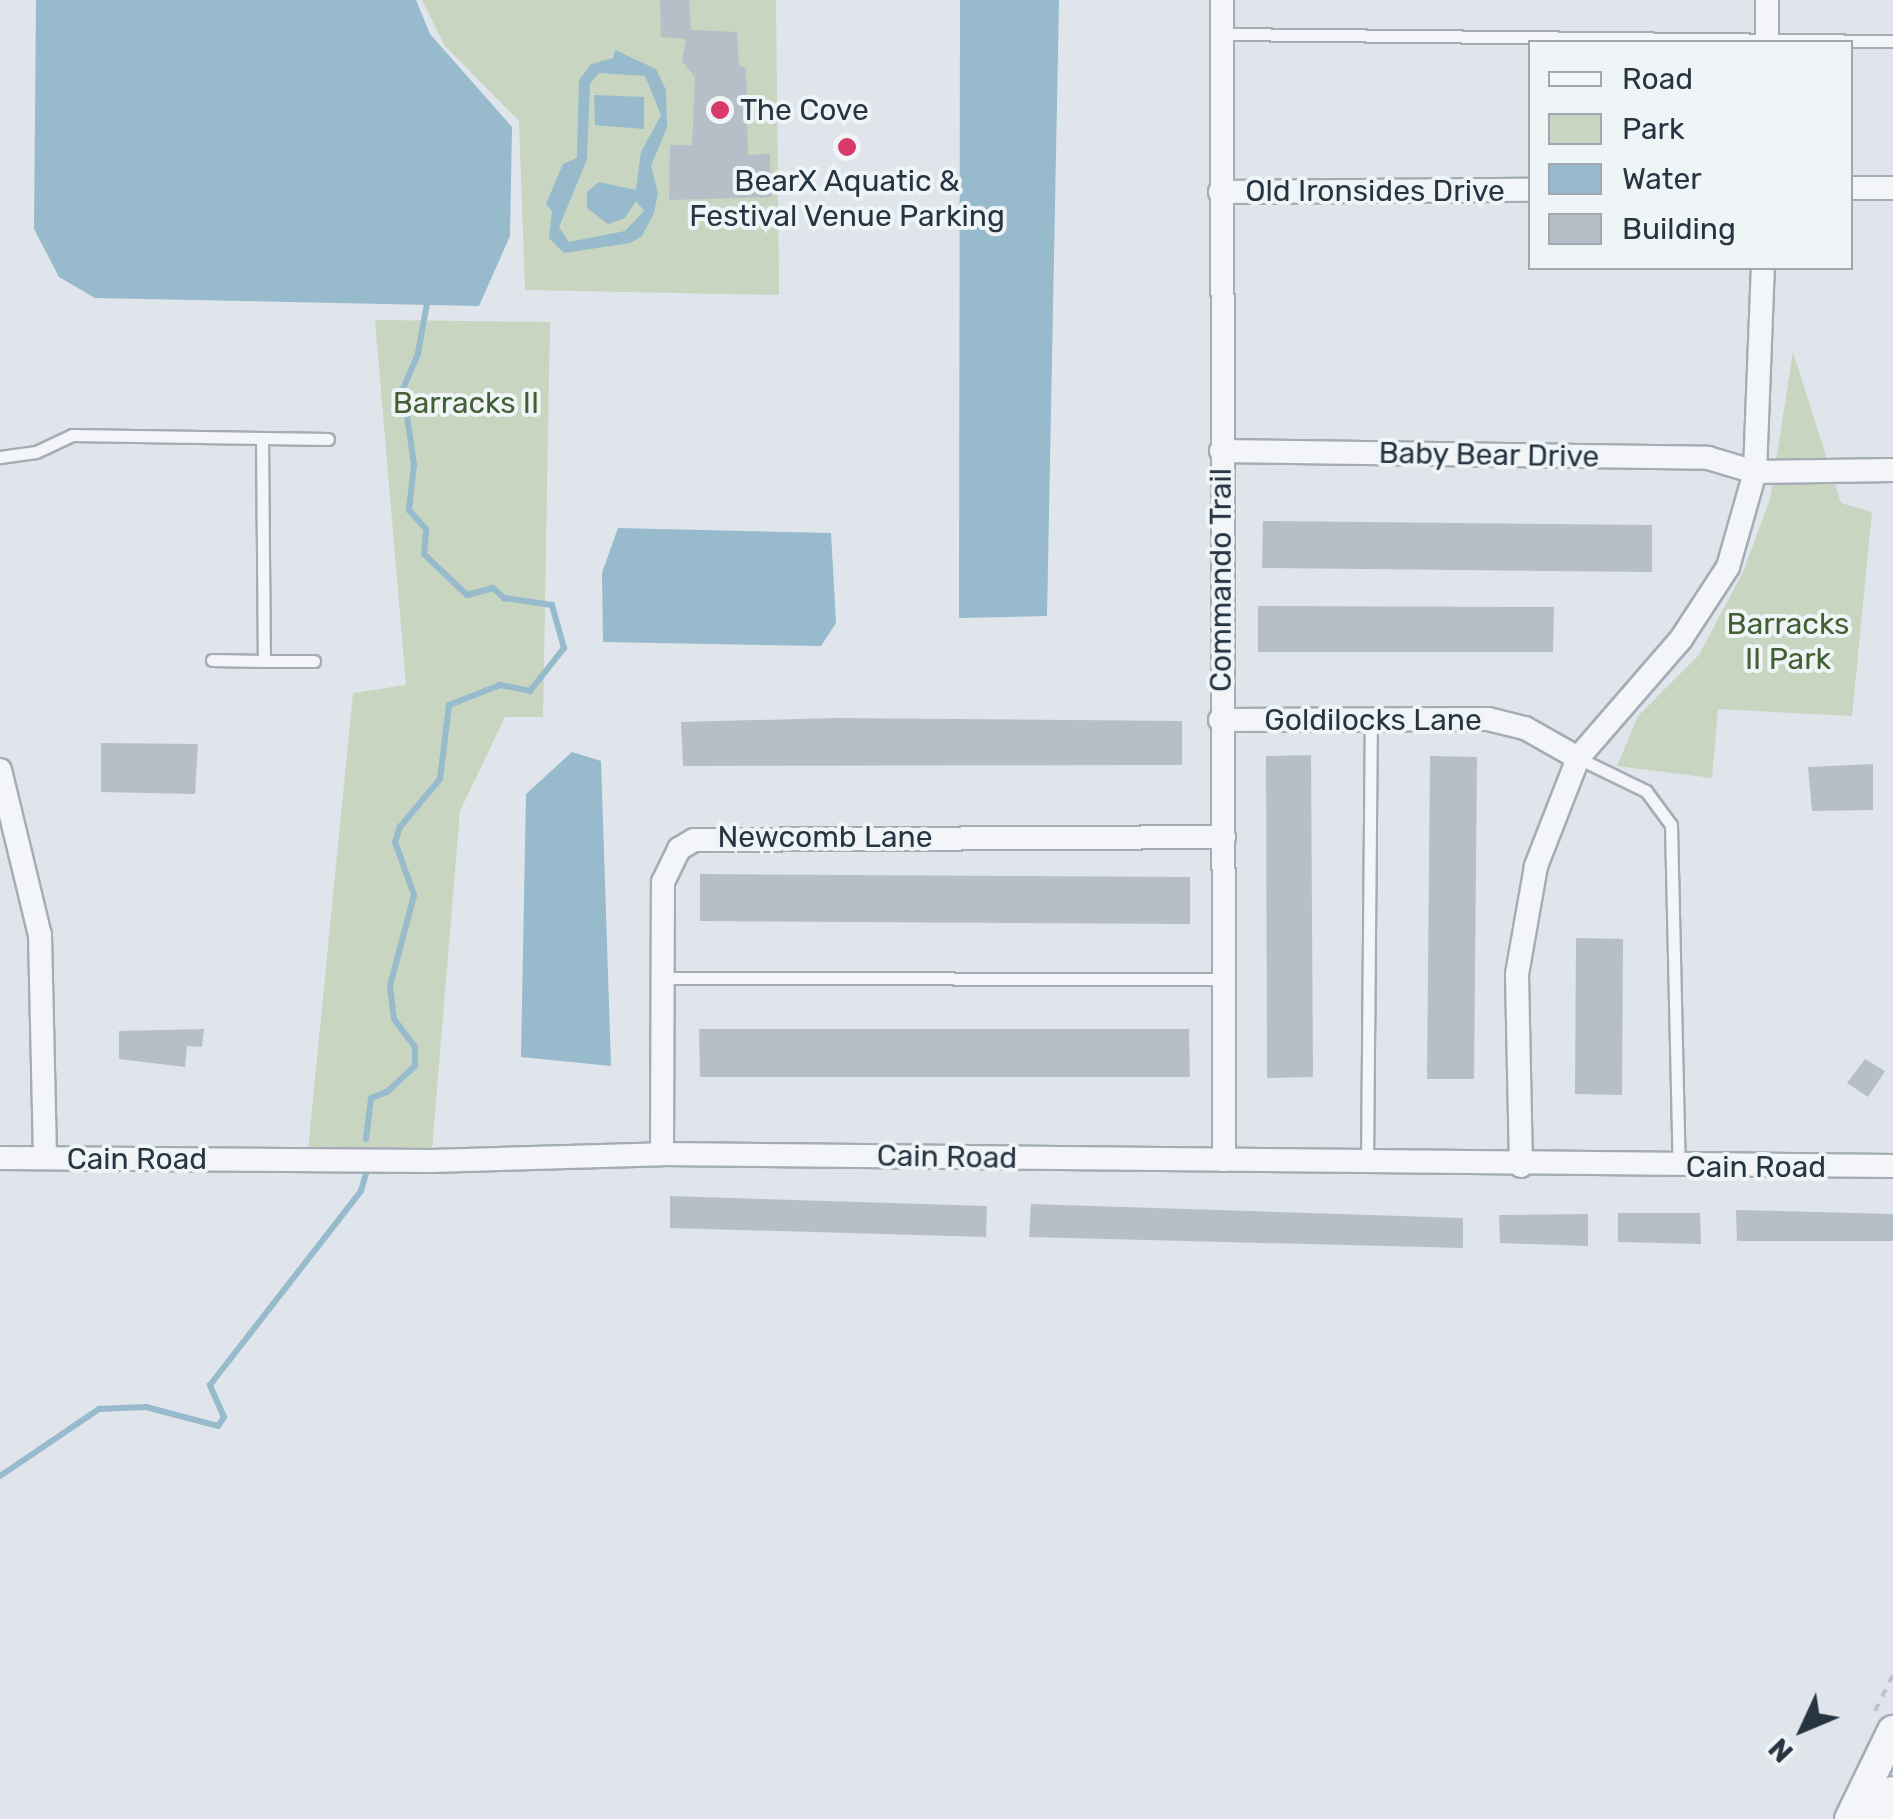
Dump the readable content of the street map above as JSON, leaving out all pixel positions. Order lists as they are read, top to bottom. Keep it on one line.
{"streets":{"street":["Old Ironsides Drive","Baby Bear Drive","Commando Trail","Goldilocks Lane","Newcomb Lane","Cain Road"]},"crossings":[["Old Ironsides Drive","Commando Trail"],["Baby Bear Drive","Commando Trail"],["Commando Trail","Goldilocks Lane"],["Commando Trail","Newcomb Lane"],["Commando Trail","Cain Road"],["Newcomb Lane","Cain Road"]],"parks":["Barracks II","Barracks II Park"],"places":["The Cove","BearX Aquatic & Festival Venue Parking"],"legend":["Road","Park","Water","Building"],"north":"bottom left"}
